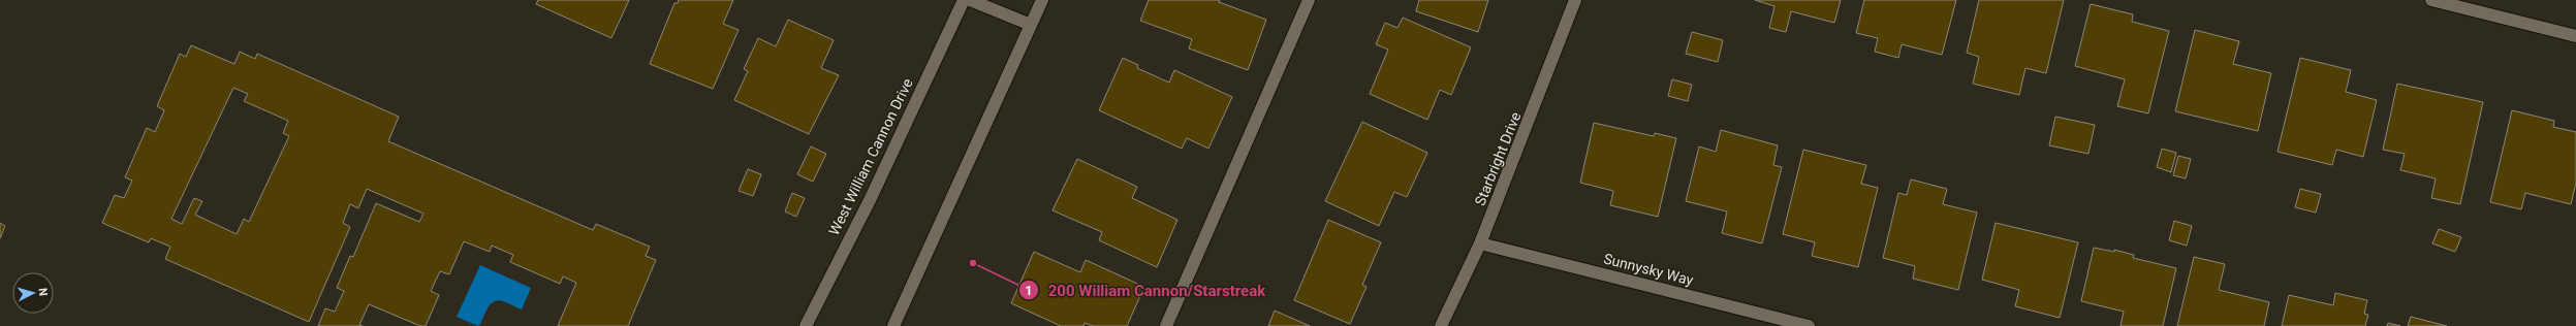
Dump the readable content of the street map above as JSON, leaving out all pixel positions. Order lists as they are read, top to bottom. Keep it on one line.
{"streets":{"street":["West William Cannon Drive","Starbright Drive","Sunnysky Way"]},"crossings":[["Starbright Drive","Sunnysky Way"]],"places":["200 William Cannon/Starstreak"],"north":"right"}
